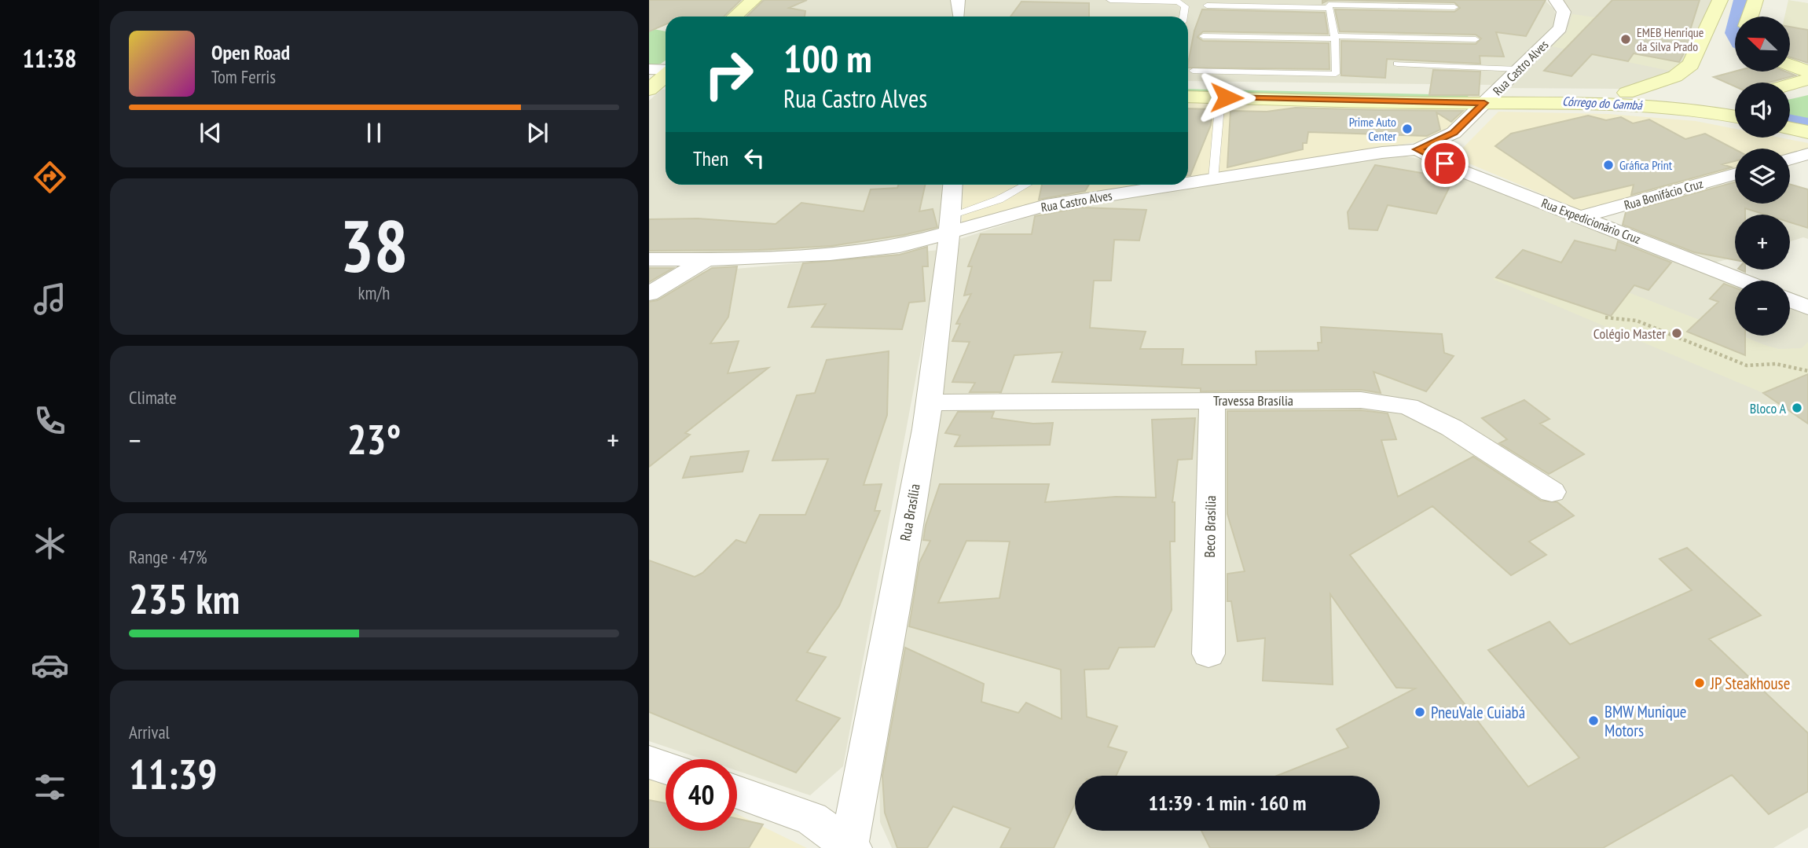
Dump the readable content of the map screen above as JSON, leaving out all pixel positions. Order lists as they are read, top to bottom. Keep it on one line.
{"streets":{"street":["Rua Castro Alves","Rua Bonifácio Cruz","Rua Expedicionário Cruz","Travessa Brasília","Rua Brasília","Beco Brasília"]},"crossings":[["Rua Castro Alves","Rua Expedicionário Cruz"],["Rua Castro Alves","Rua Brasília"],["Rua Bonifácio Cruz","Rua Expedicionário Cruz"],["Travessa Brasília","Rua Brasília"],["Travessa Brasília","Beco Brasília"]],"water":["Córrego do Gambá"],"places":["EMEB Henrique da Silva Prado","Prime Auto Center","Gráfica Print","Colégio Master","Bloco A","JP Steakhouse","PneuVale Cuiabá","BMW Munique Motors"],"north":"top left","page":{"tabs":"11:38","map_buttons":["+","−"],"turn":["100 m","Rua Castro Alves"],"song":["Open Road","Tom Ferris"],"then":"Then","tile":[["38","km/h"],"Climate",["Range · 47%","235 km"],["Arrival","11:39"]],"heat":["−","23°","+"],"limit":"40","trip":"11:39 · 1 min · 160 m"}}
